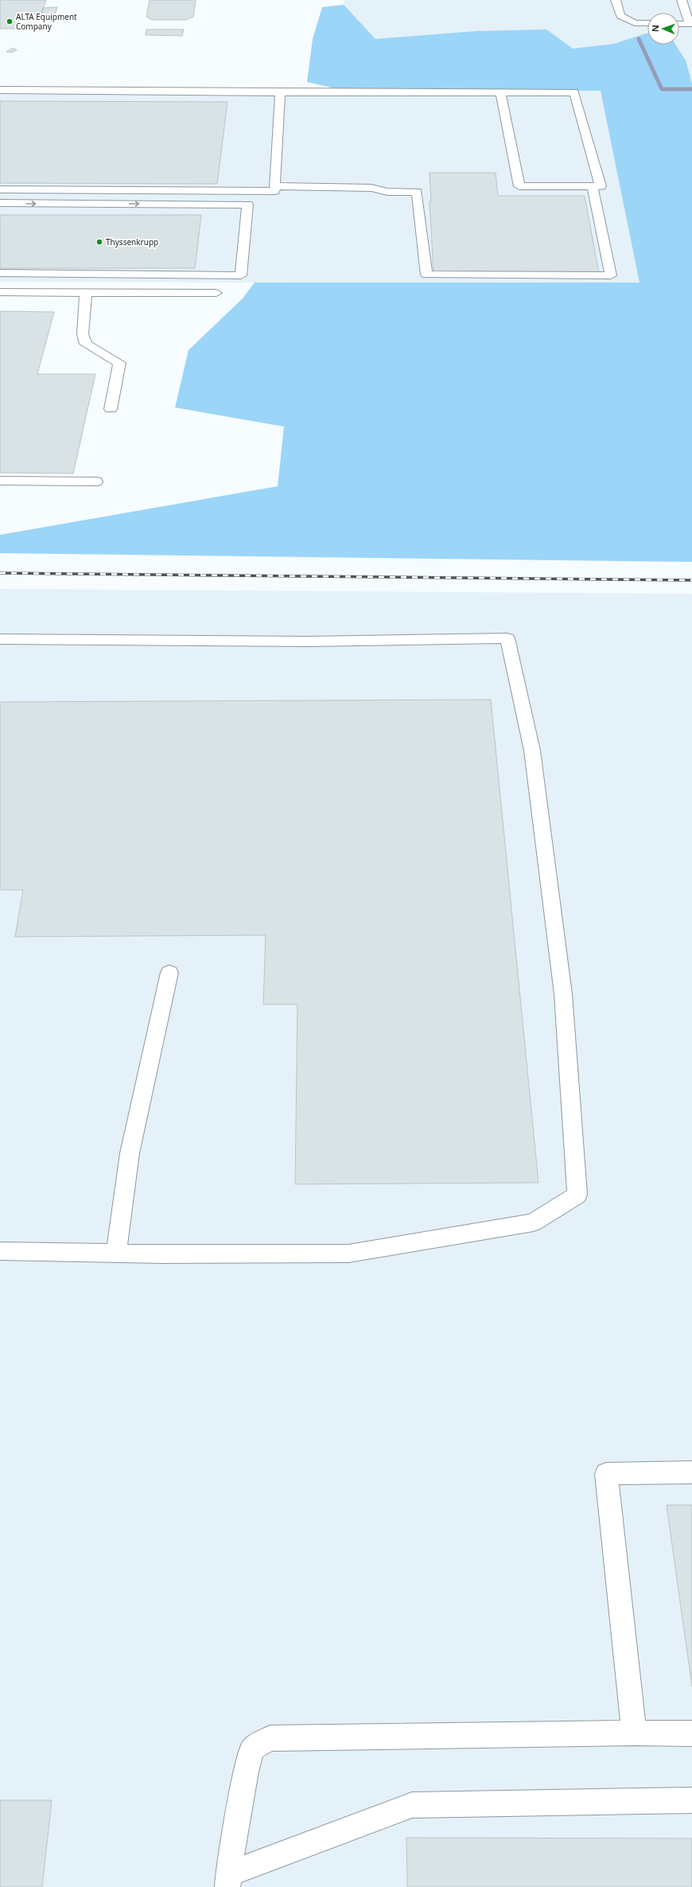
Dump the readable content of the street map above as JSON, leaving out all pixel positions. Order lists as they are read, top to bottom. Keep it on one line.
{"places":["ALTA Equipment Company","Thyssenkrupp"],"north":"left"}
